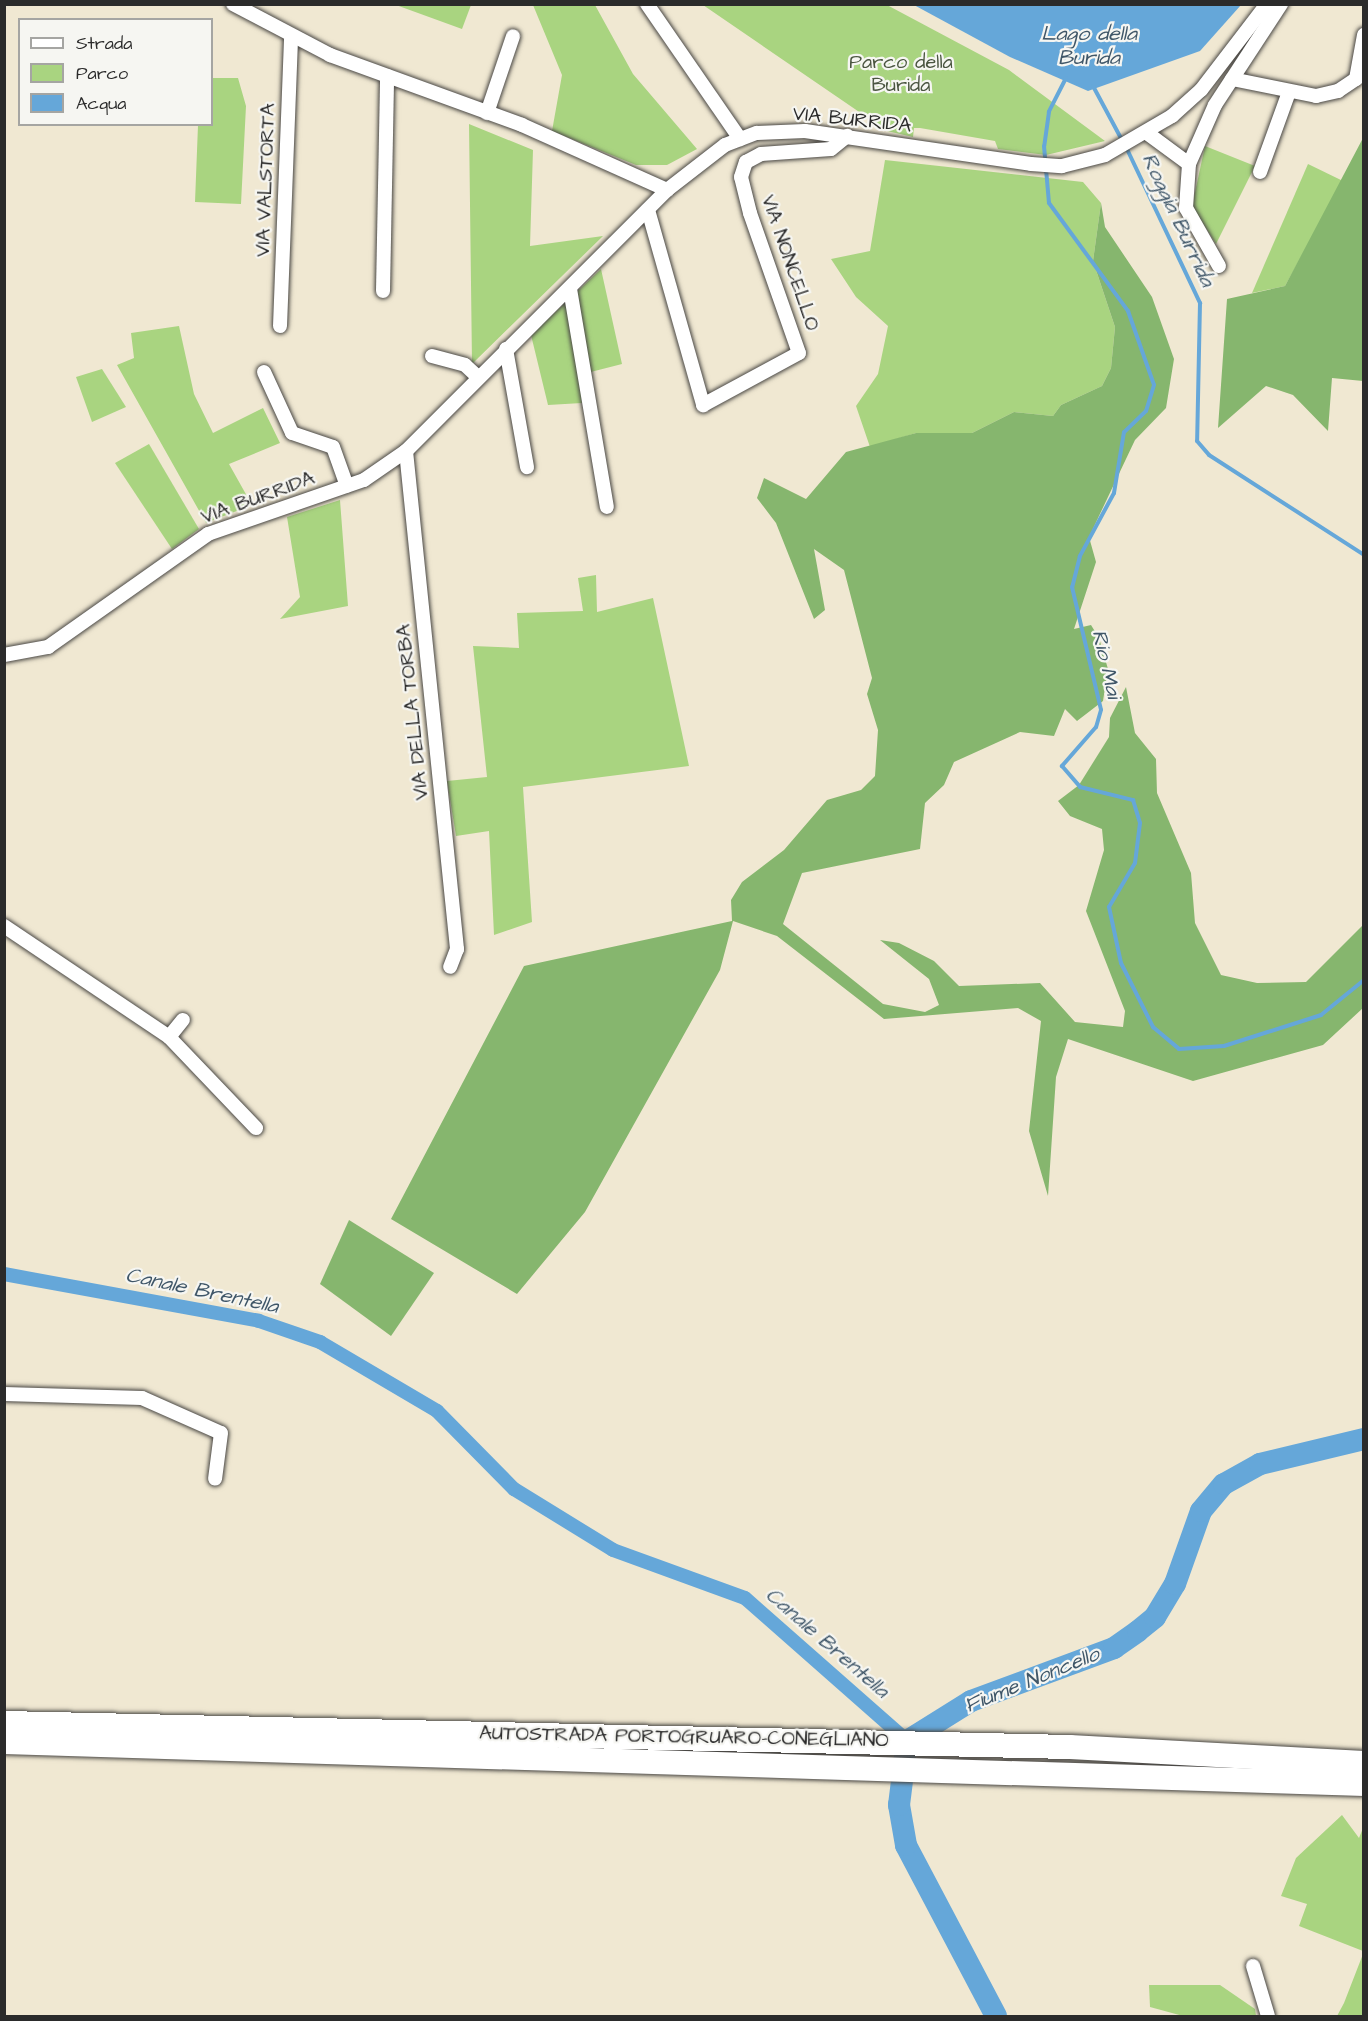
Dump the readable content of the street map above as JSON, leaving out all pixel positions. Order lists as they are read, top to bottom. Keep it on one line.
{"streets":{"highway":["AUTOSTRADA PORTOGRUARO-CONEGLIANO"],"street":["VIA BURRIDA","VIA VALSTORTA","VIA NONCELLO","VIA DELLA TORBA"]},"crossings":[["VIA BURRIDA","VIA NONCELLO"],["VIA BURRIDA","VIA DELLA TORBA"]],"water":["Lago della Burida","Roggia Burrida","Rio Mai","Canale Brentella","Fiume Noncello"],"parks":["Parco della Burida"],"legend":["Strada","Parco","Acqua"]}
